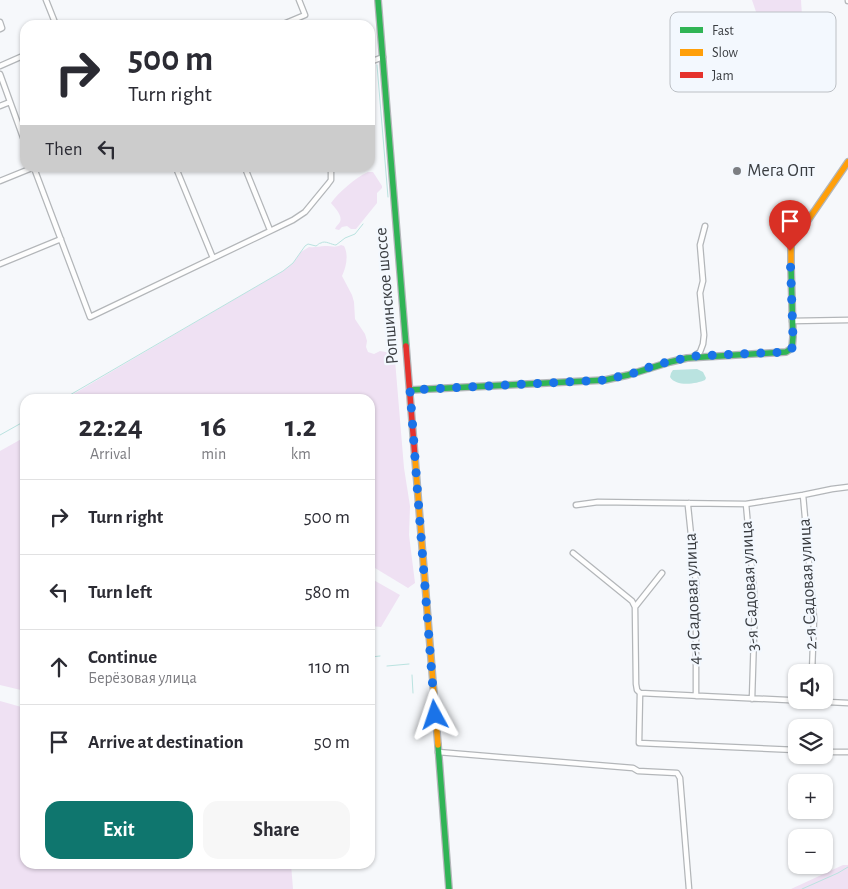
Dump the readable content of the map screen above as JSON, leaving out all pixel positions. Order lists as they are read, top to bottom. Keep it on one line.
{"streets":{"main road":["Ропшинское шоссе"],"street":["2-я Садовая улица","3-я Садовая улица","4-я Садовая улица"]},"places":["Мега Опт"],"legend":["Fast","Slow","Jam"],"page":{"turn":["500 m","Turn right"],"then":"Then","eta":["22:24","Arrival","16","min","1.2","km"],"list":[{"name":"Turn right","value":"500 m"},{"name":"Turn left","value":"580 m"},{"name":"Continue","note":"Берёзовая улица","value":"110 m"},{"name":"Arrive at destination","value":"50 m"}],"map_buttons":["+","−"],"buttons":["Exit","Share"]}}
